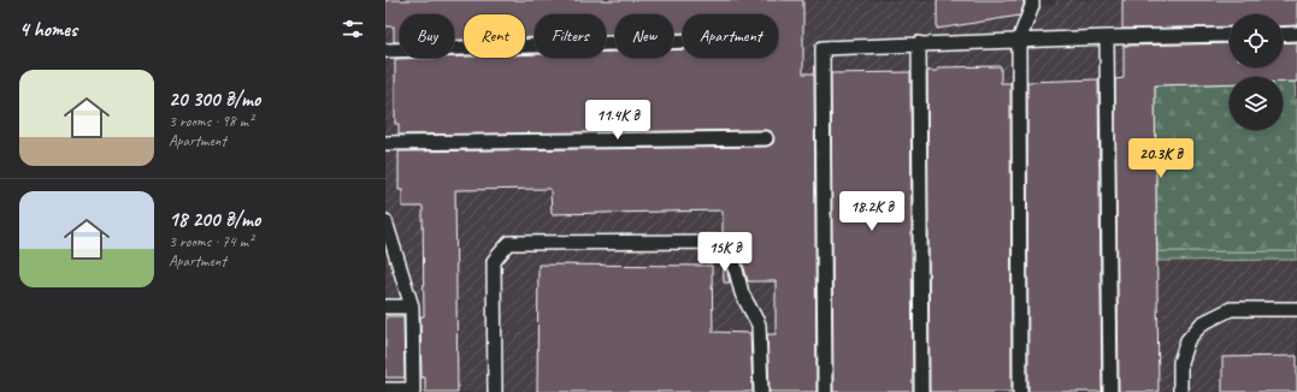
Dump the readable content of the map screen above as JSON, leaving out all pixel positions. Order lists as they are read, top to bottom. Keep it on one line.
{"page":{"heading":"4 homes","chip":["Buy","Rent","Filters","New","Apartment"],"list":[{"name":"20 300 ₴/mo","note":"3 rooms · 98 m² · Apartment"},{"name":"18 200 ₴/mo","note":"3 rooms · 74 m² · Apartment"}],"price":["11.4K ₴","20.3K ₴","18.2K ₴","15K ₴"]}}
